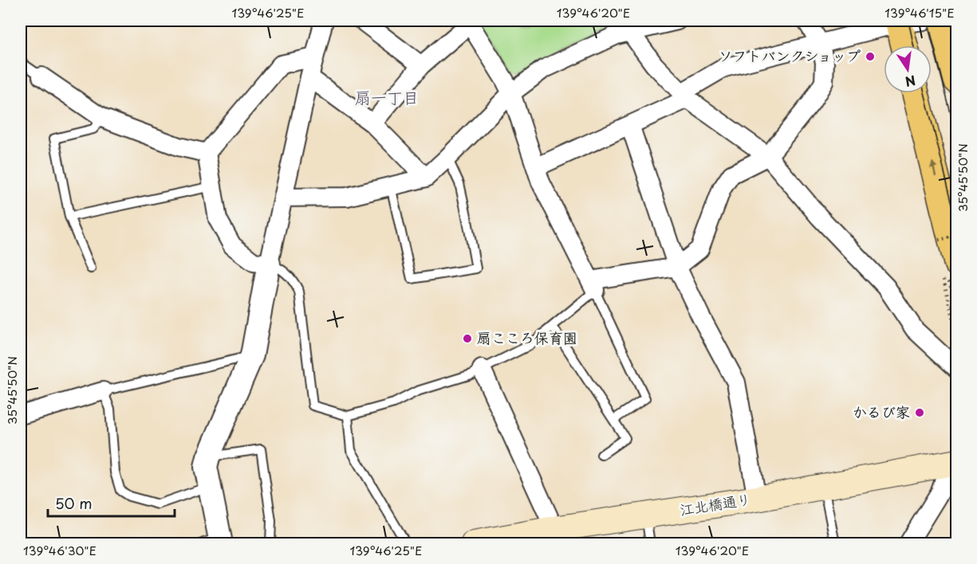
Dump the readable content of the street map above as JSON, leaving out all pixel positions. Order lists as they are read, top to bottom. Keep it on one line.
{"streets":{"main road":["江北橋通り"]},"districts":["扇一丁目"],"places":["ソフトバンクショップ","扇こころ保育園","かるび家"],"scale_bar":"50 m","north":"bottom","coordinates":["139°46'25\"E","139°46'20\"E","139°46'15\"E","35°45'50\"N","139°46'30\"E"]}
